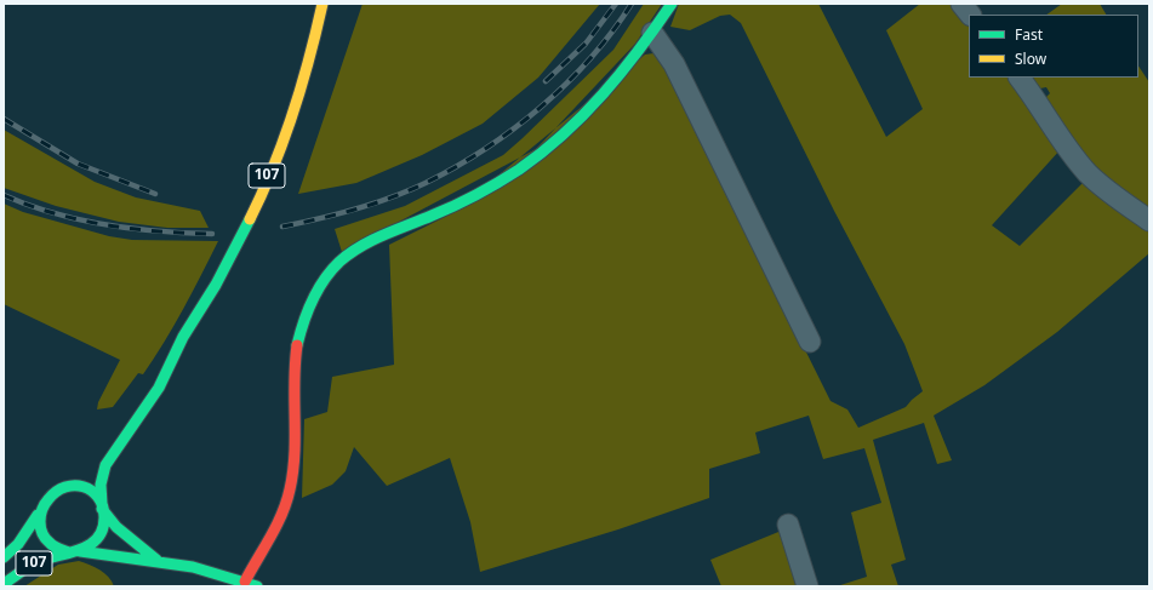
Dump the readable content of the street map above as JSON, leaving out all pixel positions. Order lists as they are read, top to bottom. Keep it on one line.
{"streets":{"main road":["107"]},"legend":["Fast","Slow"]}
